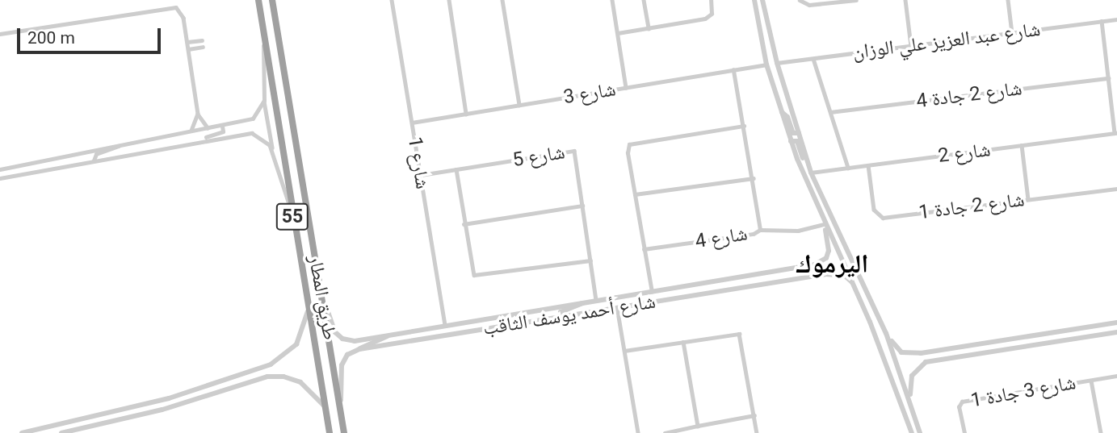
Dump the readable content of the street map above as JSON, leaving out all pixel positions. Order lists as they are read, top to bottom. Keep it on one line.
{"streets":{"highway":["55","طريق المطار"],"street":["شارع عبد العزيز علي الوزان","شارع 3","شارع 2 جادة 4","شارع 2","شارع 5","شارع 1","شارع 2 جادة 1","شارع 4","شارع أحمد يوسف الثاقب","شارع 3 جادة 1"]},"crossings":[["شارع 3","شارع 1"],["شارع 3","شارع 4"],["شارع 2","شارع 2 جادة 1"],["شارع 5","شارع 1"],["شارع 5","شارع أحمد يوسف الثاقب"],["شارع 1","شارع أحمد يوسف الثاقب"],["طريق المطار","شارع أحمد يوسف الثاقب"]],"districts":["اليرموك"],"scale_bar":"200 m"}
